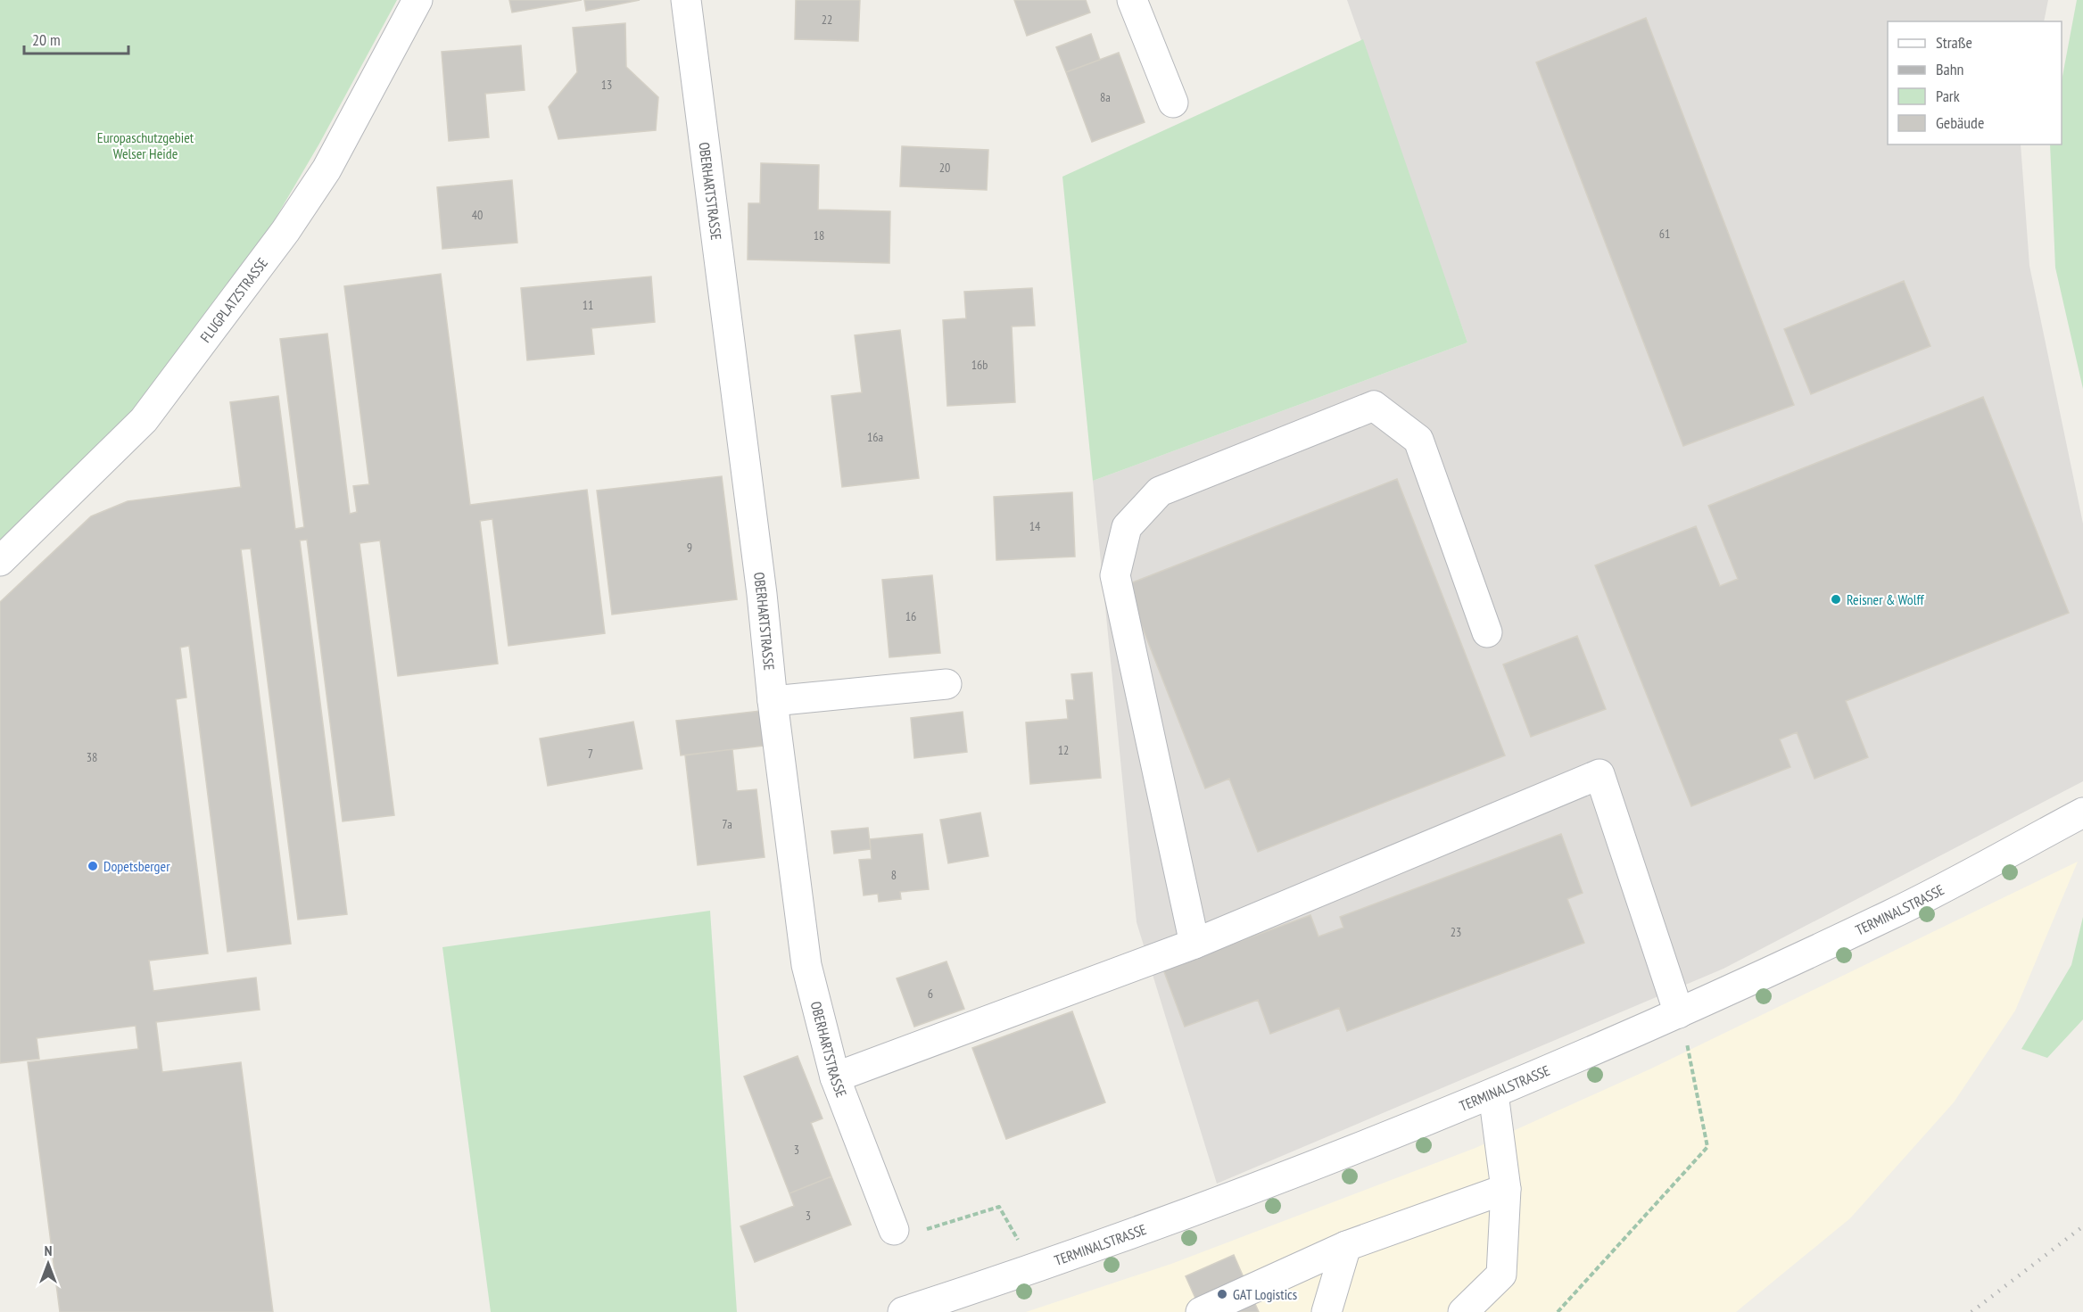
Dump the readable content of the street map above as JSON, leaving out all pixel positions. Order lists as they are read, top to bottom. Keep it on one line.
{"streets":{"street":["OBERHARTSTRASSE","FLUGPLATZSTRASSE","TERMINALSTRASSE"]},"parks":["Europaschutzgebiet Welser Heide"],"places":["Reisner & Wolff","Dopetsberger","GAT Logistics"],"house_numbers":["22","13","8a","20","40","61","18","11","16b","16a","14","9","16","12","7","38","7a","8","23","6","3","3"],"legend":["Straße","Bahn","Park","Gebäude"],"scale_bar":"20 m","north":"top"}
